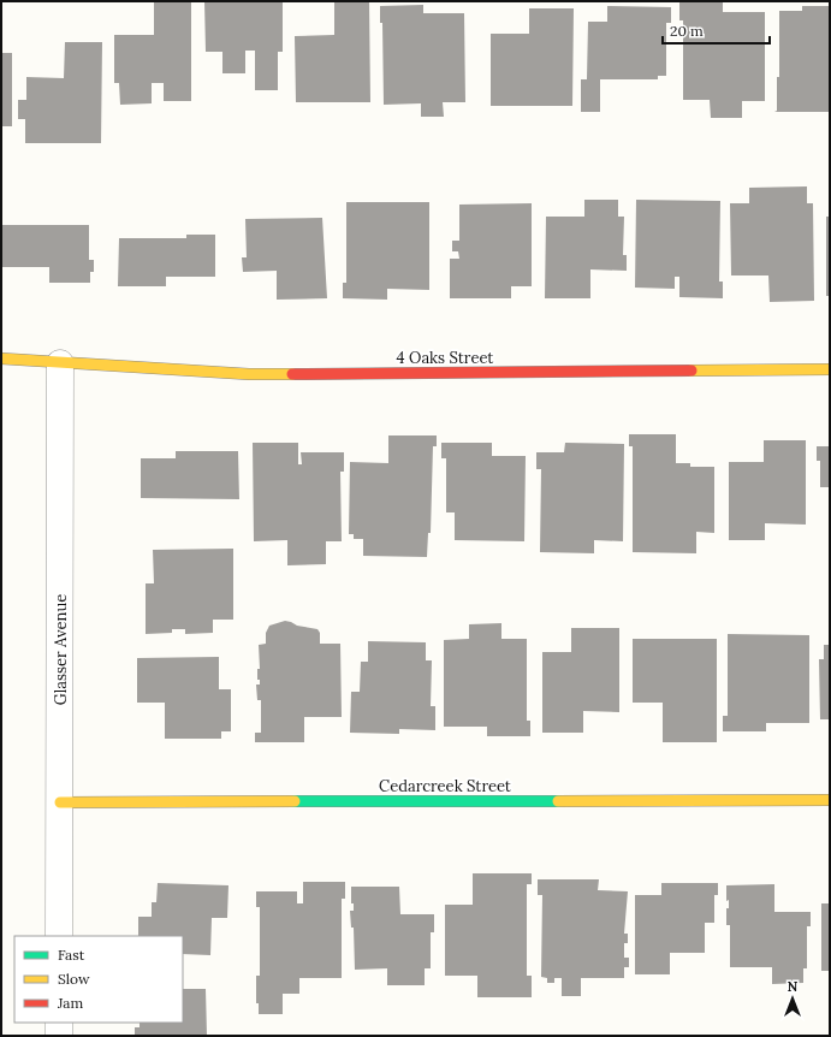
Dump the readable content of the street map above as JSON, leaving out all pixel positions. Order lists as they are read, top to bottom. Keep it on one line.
{"streets":{"street":["4 Oaks Street","Glasser Avenue","Cedarcreek Street"]},"crossings":[["4 Oaks Street","Glasser Avenue"],["Glasser Avenue","Cedarcreek Street"]],"legend":["Fast","Slow","Jam"],"scale_bar":"20 m","north":"top"}
